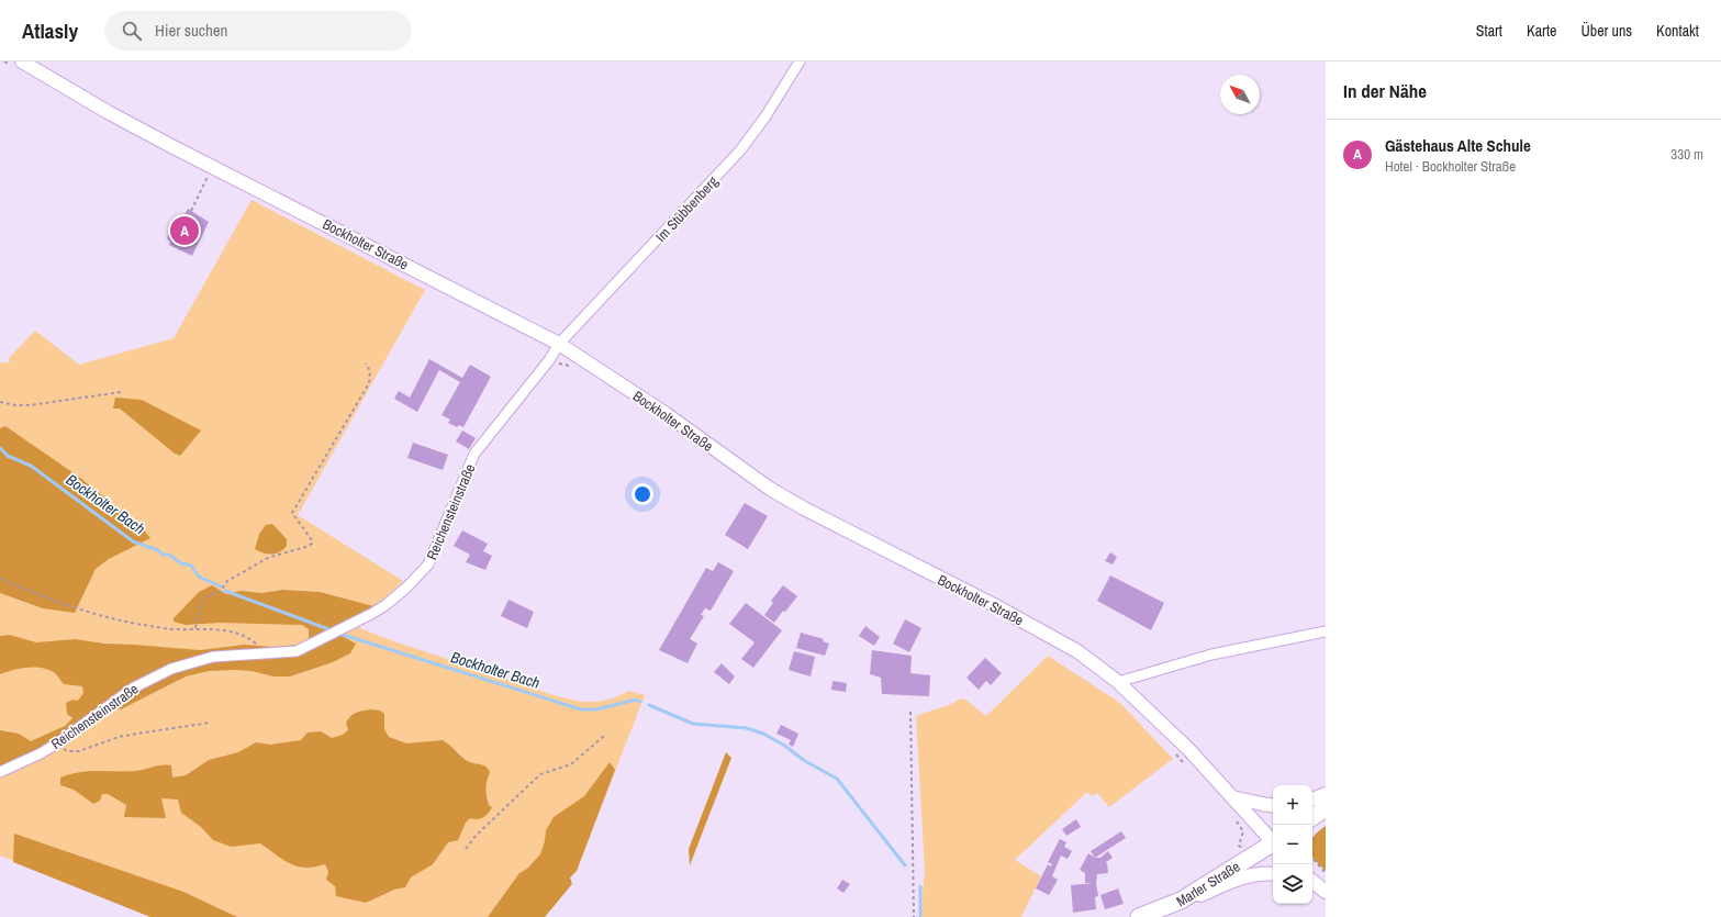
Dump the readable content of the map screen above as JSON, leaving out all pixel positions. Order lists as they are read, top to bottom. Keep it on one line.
{"streets":{"main road":["Marler Straße"],"street":["Im Stübbenberg","Bockholter Straße","Reichensteinstraße"]},"crossings":[["Im Stübbenberg","Bockholter Straße"],["Im Stübbenberg","Reichensteinstraße"],["Bockholter Straße","Reichensteinstraße"]],"water":["Bockholter Bach"],"north":"top left","page":{"header":"Atlasly","search":"Hier suchen","nav":["Start","Karte","Über uns","Kontakt"],"heading":"In der Nähe","list":[{"mark":"A","name":"Gästehaus Alte Schule","note":"Hotel · Bockholter Straße","value":"330 m"}],"pins":"A","map_buttons":["+","−"]}}
